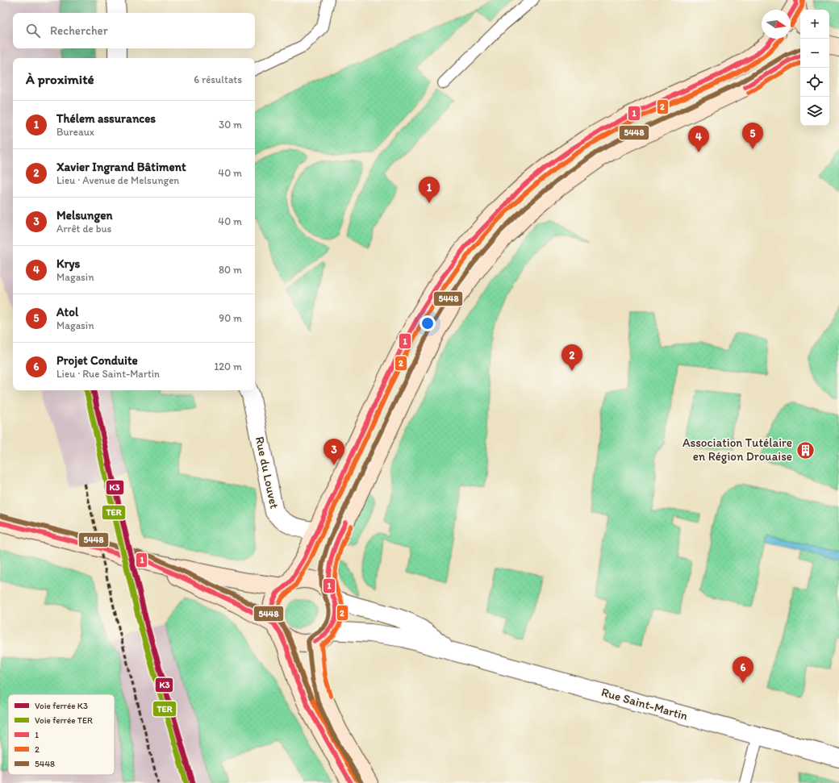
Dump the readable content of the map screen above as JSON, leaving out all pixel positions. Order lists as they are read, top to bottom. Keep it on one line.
{"streets":{"street":["Rue du Louvet","Rue Saint-Martin"]},"places":{"building":["Association Tutélaire en Région Drouaise"]},"lines":["transit line 1","transit line 2","transit line 5448","rail line K3","rail line TER"],"legend":["Voie ferrée K3","Voie ferrée TER","1","2","5448"],"north":"right","page":{"map_buttons":["+","−"],"search":"Rechercher","heading":["À proximité","6 résultats"],"list":[{"mark":"1","name":"Thélem assurances","note":"Bureaux","value":"30 m"},{"mark":"2","name":"Xavier Ingrand Bâtiment","note":"Lieu · Avenue de Melsungen","value":"40 m"},{"mark":"3","name":"Melsungen","note":"Arrêt de bus","value":"40 m"},{"mark":"4","name":"Krys","note":"Magasin","value":"80 m"},{"mark":"5","name":"Atol","note":"Magasin","value":"90 m"},{"mark":"6","name":"Projet Conduite","note":"Lieu · Rue Saint-Martin","value":"120 m"}],"pins":["5","4","1","2","3","6"]}}
